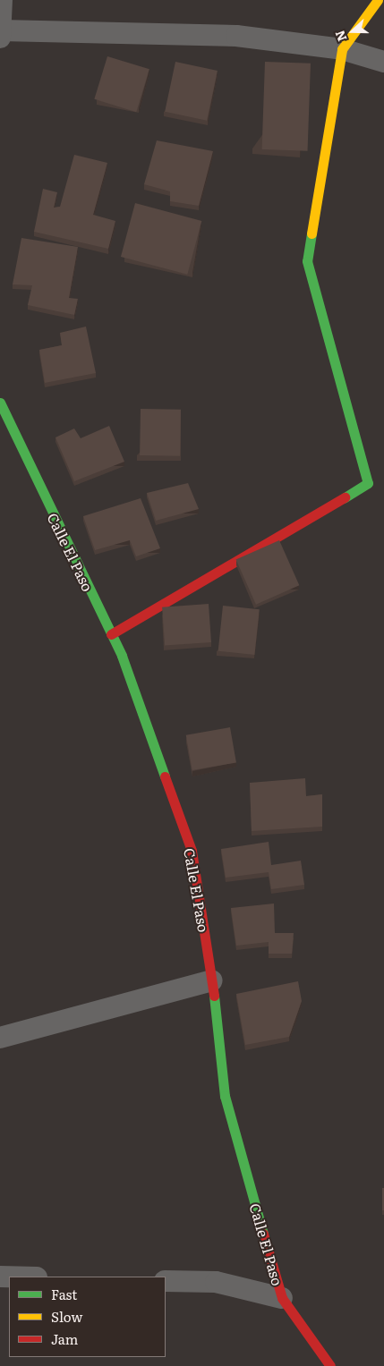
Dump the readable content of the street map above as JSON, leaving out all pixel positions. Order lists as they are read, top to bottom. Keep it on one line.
{"streets":{"street":["Calle El Paso"]},"legend":["Fast","Slow","Jam"],"north":"left"}
